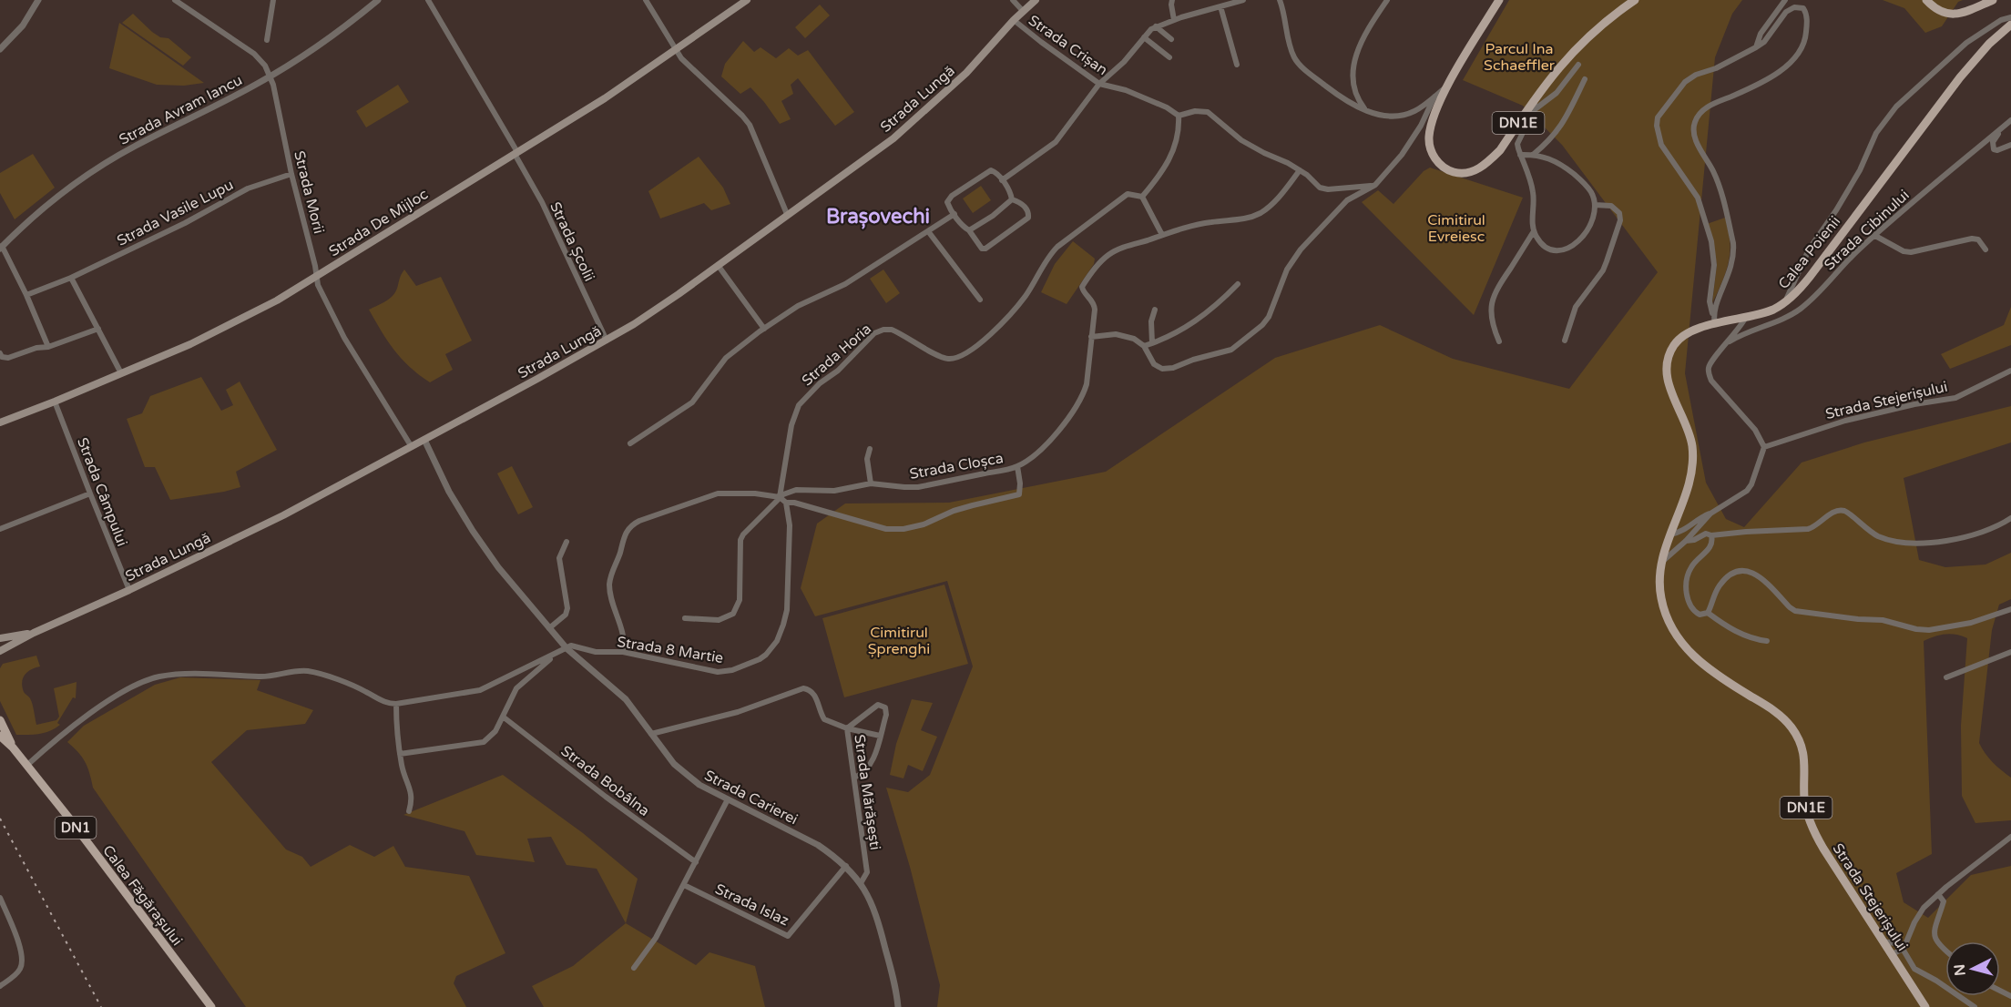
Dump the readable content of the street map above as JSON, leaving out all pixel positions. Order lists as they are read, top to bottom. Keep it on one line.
{"streets":{"main road":["Strada Lungă","DN1E","Strada De Mijloc","Calea Poienii","Strada Stejerișului","DN1","Calea Făgărașului"],"street":["Strada Crișan","Strada Avram Iancu","Strada Morii","Strada Vasile Lupu","Strada Cibinului","Strada Școlii","Strada Horia","Strada Cloșca","Strada Câmpului","Strada 8 Martie","Strada Bobâlna","Strada Mărășești","Strada Carierei","Strada Islaz"]},"crossings":[["Strada Crișan","Strada Lungă"],["Strada Lungă","Strada Morii"],["Strada Lungă","Strada Școlii"],["Strada Lungă","Strada Câmpului"],["Strada Lungă","Strada Carierei"],["Strada Avram Iancu","Strada Morii"],["Strada Morii","Strada Vasile Lupu"],["Strada Morii","Strada De Mijloc"],["Strada De Mijloc","Strada Școlii"],["Strada De Mijloc","Strada Câmpului"],["Calea Poienii","Strada Stejerișului"],["Strada Horia","Strada Cloșca"],["Strada Horia","Strada 8 Martie"],["Strada Cloșca","Strada 8 Martie"],["Strada 8 Martie","Strada Carierei"],["Strada Mărășești","Strada Carierei"],["Strada Carierei","Strada Islaz"]],"districts":["Brașovechi"],"parks":["Parcul Ina Schaeffler","Cimitirul Evreiesc","Cimitirul Șprenghi"],"north":"left"}
